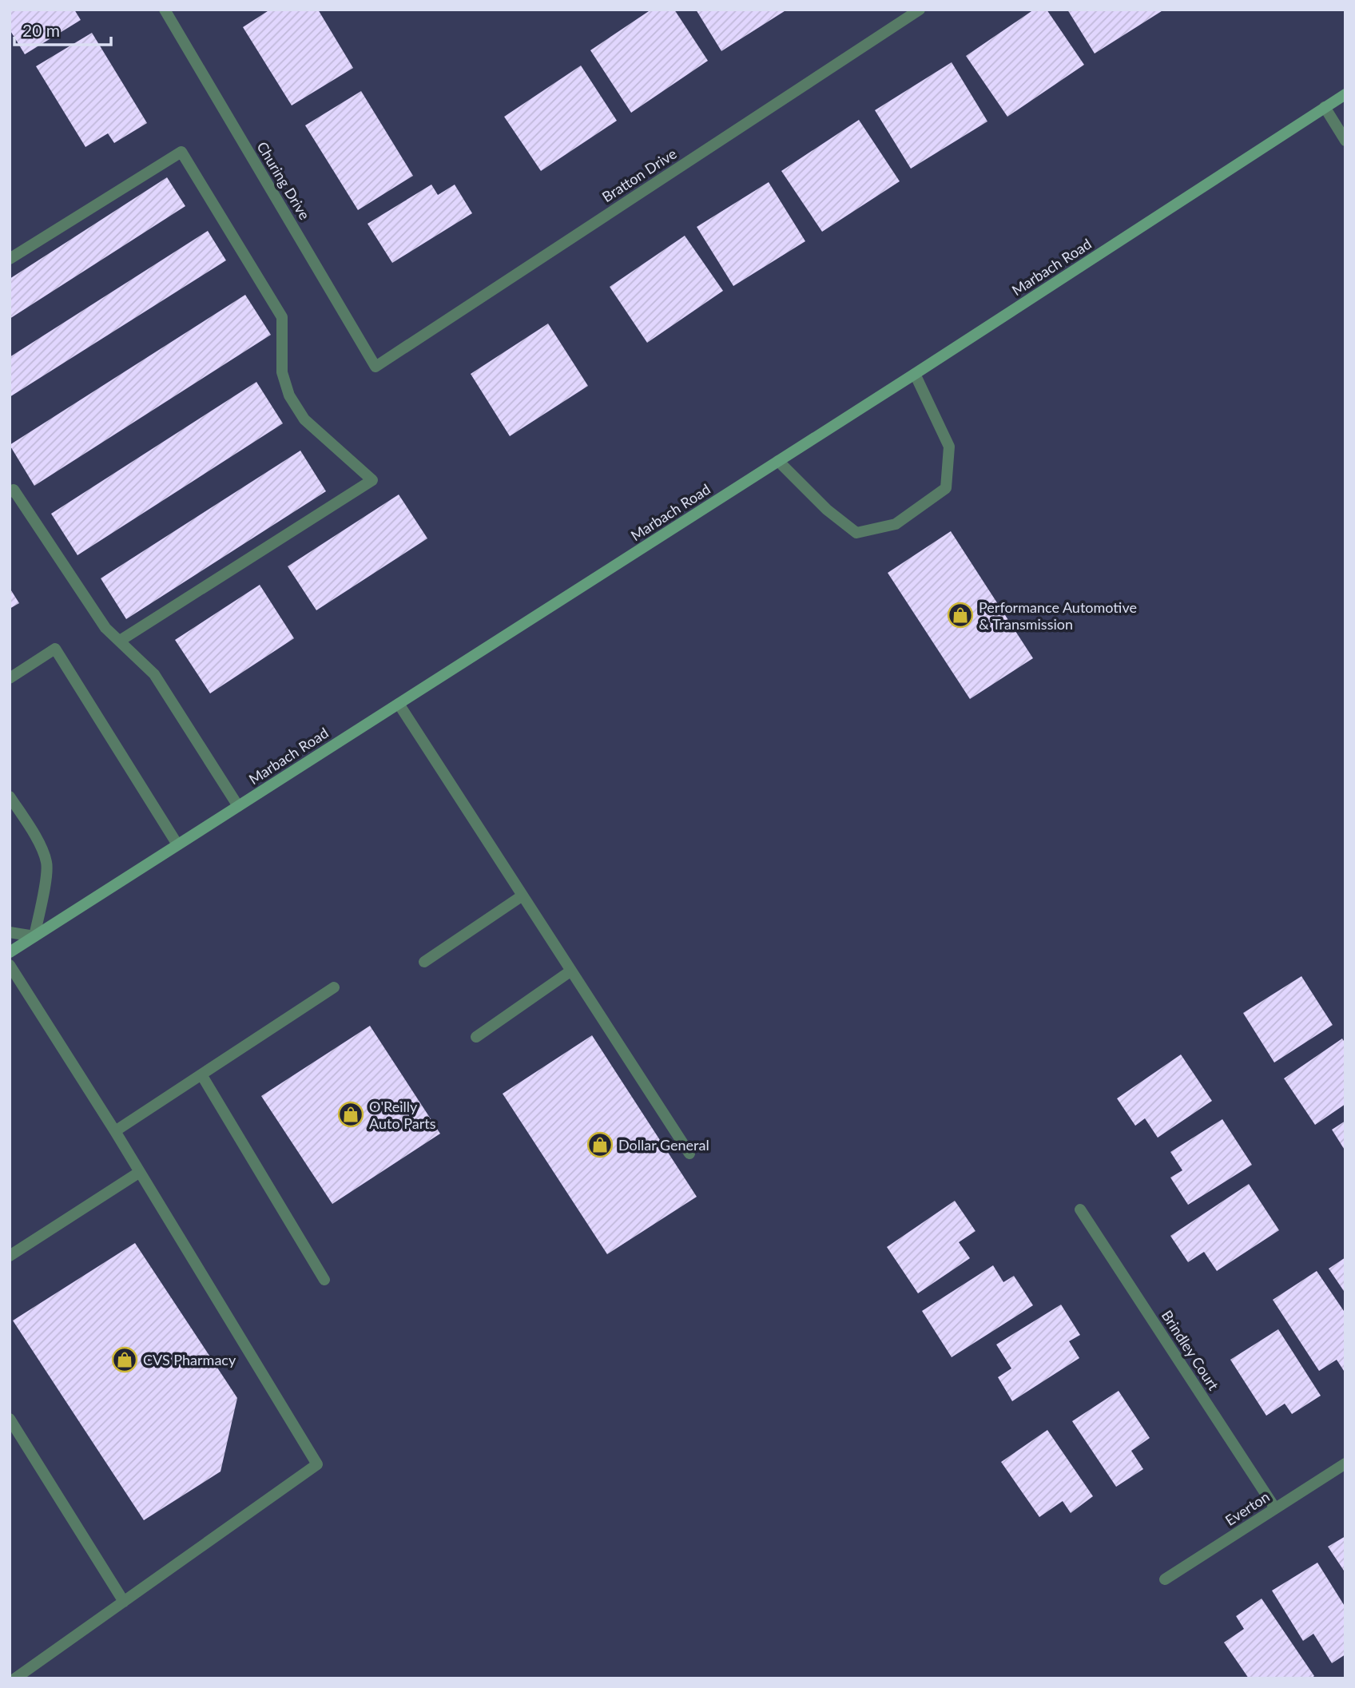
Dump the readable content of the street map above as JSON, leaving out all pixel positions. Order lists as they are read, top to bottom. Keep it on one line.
{"streets":{"main road":["Marbach Road"],"street":["Bratton Drive","Churing Drive","Brindley Court","Everton"]},"crossings":[["Bratton Drive","Churing Drive"],["Brindley Court","Everton"]],"places":{"shop":["Performance Automotive & Transmission","O'Reilly Auto Parts","Dollar General","CVS Pharmacy"]},"scale_bar":"20 m"}
